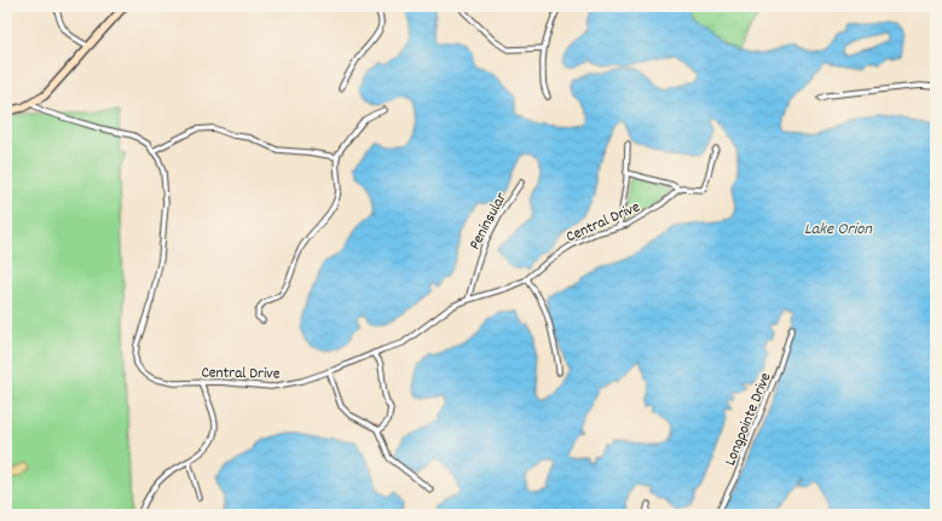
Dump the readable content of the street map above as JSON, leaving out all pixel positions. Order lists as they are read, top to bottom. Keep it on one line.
{"streets":{"street":["Peninsular","Central Drive","Longpointe Drive"]},"crossings":[["Peninsular","Central Drive"]],"water":["Lake Orion"]}
